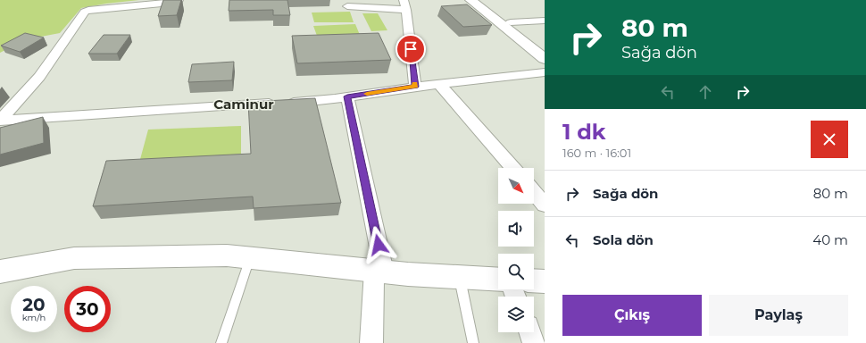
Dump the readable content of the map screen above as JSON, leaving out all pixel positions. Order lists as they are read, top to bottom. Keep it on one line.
{"districts":["Caminur"],"north":"bottom right","page":{"turn":["80 m","Sağa dön"],"heading":["1 dk","160 m · 16:01"],"list":[{"name":"Sağa dön","value":"80 m"},{"name":"Sola dön","value":"40 m"}],"speed":"20 km/h","limit":"30","buttons":["Çıkış","Paylaş"]}}
